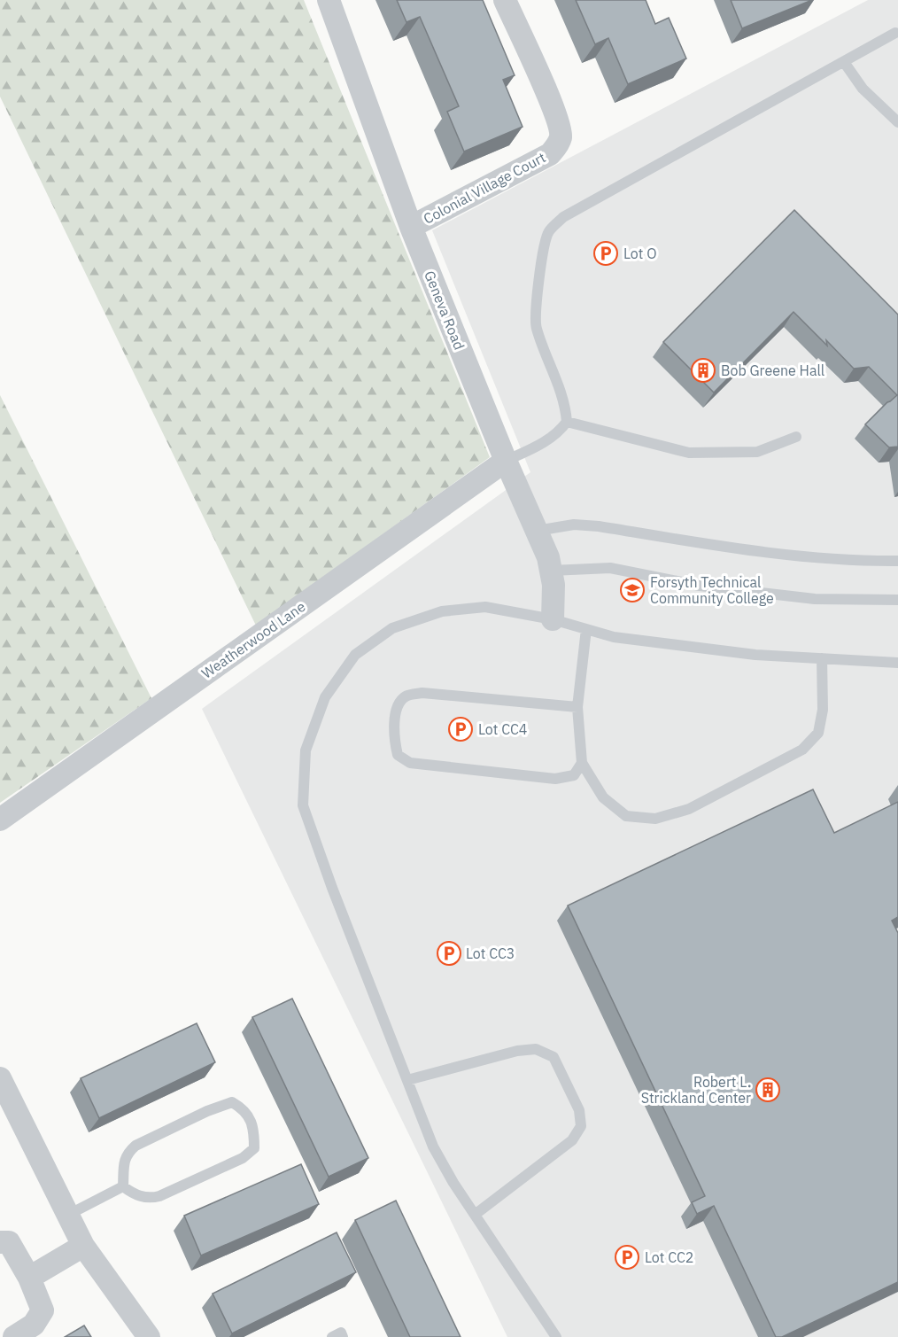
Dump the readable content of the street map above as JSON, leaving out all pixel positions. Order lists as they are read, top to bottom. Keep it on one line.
{"streets":{"street":["Colonial Village Court","Geneva Road","Weatherwood Lane"]},"crossings":[["Colonial Village Court","Geneva Road"],["Geneva Road","Weatherwood Lane"]],"places":{"parking":["Lot O","Lot CC4","Lot CC3","Lot CC2"],"building":["Bob Greene Hall","Robert L. Strickland Center"],"school or university":["Forsyth Technical Community College"]}}
